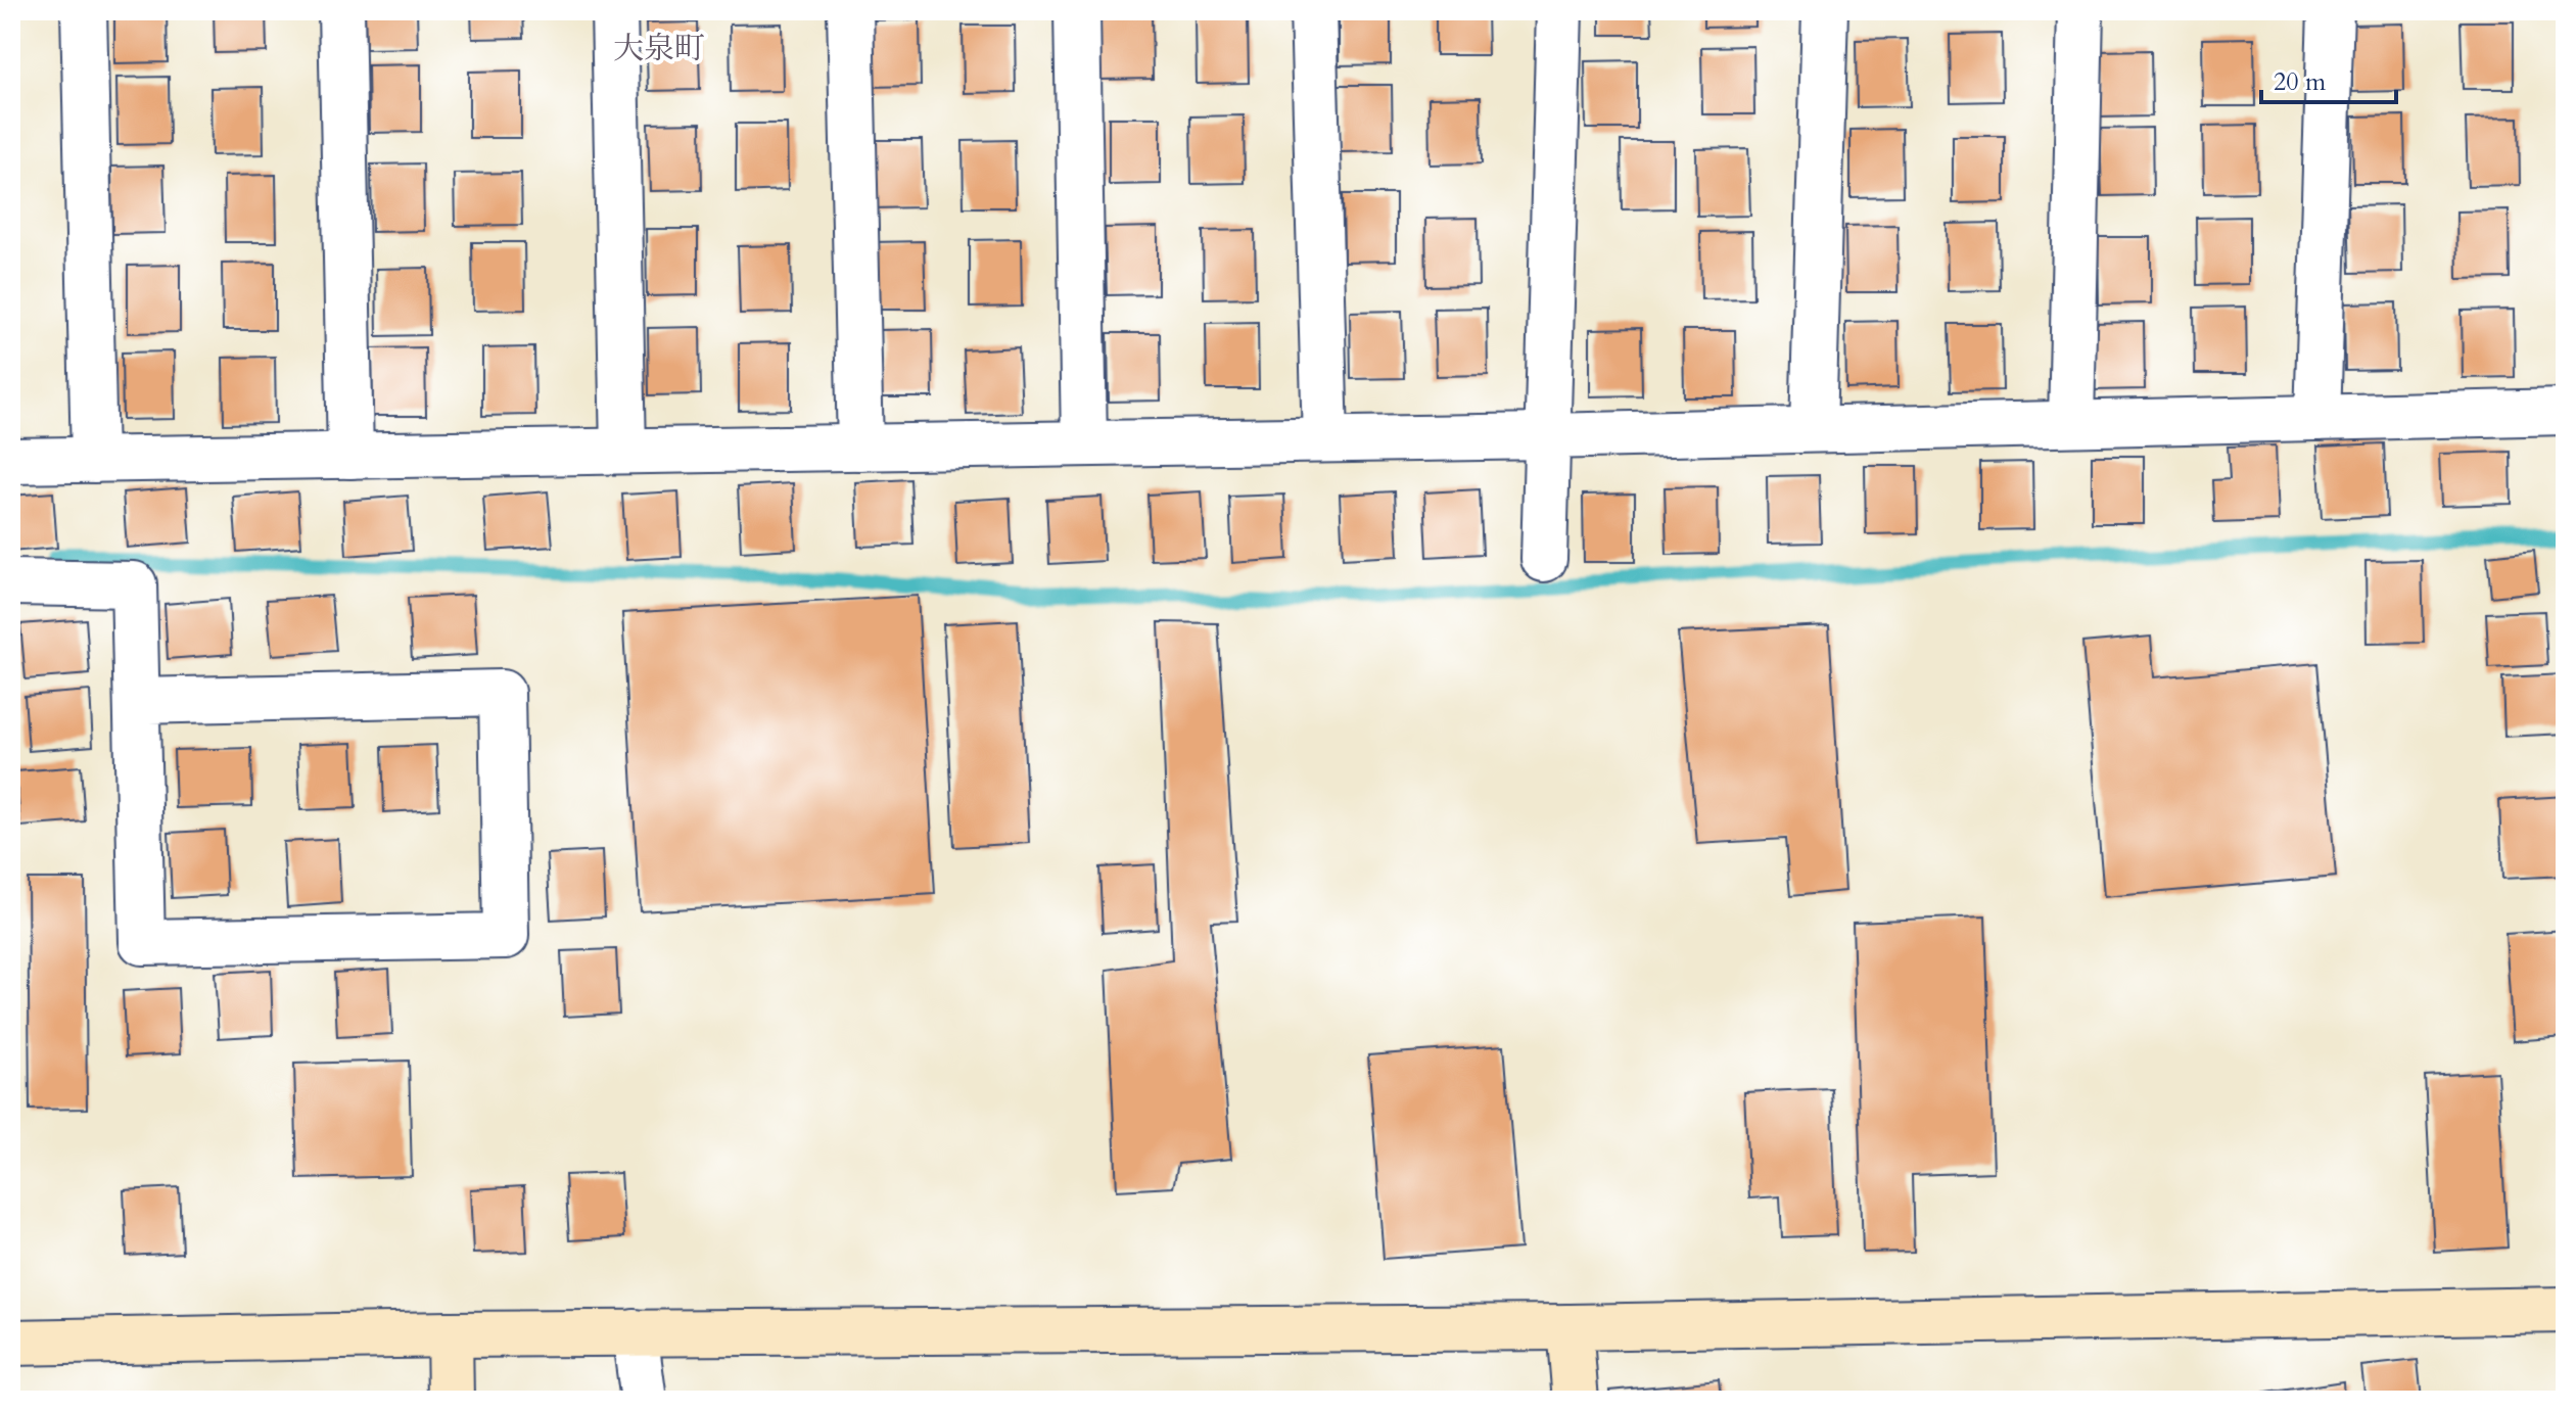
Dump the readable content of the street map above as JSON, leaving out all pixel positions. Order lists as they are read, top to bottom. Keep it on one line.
{"districts":["大泉町"],"scale_bar":"20 m"}
